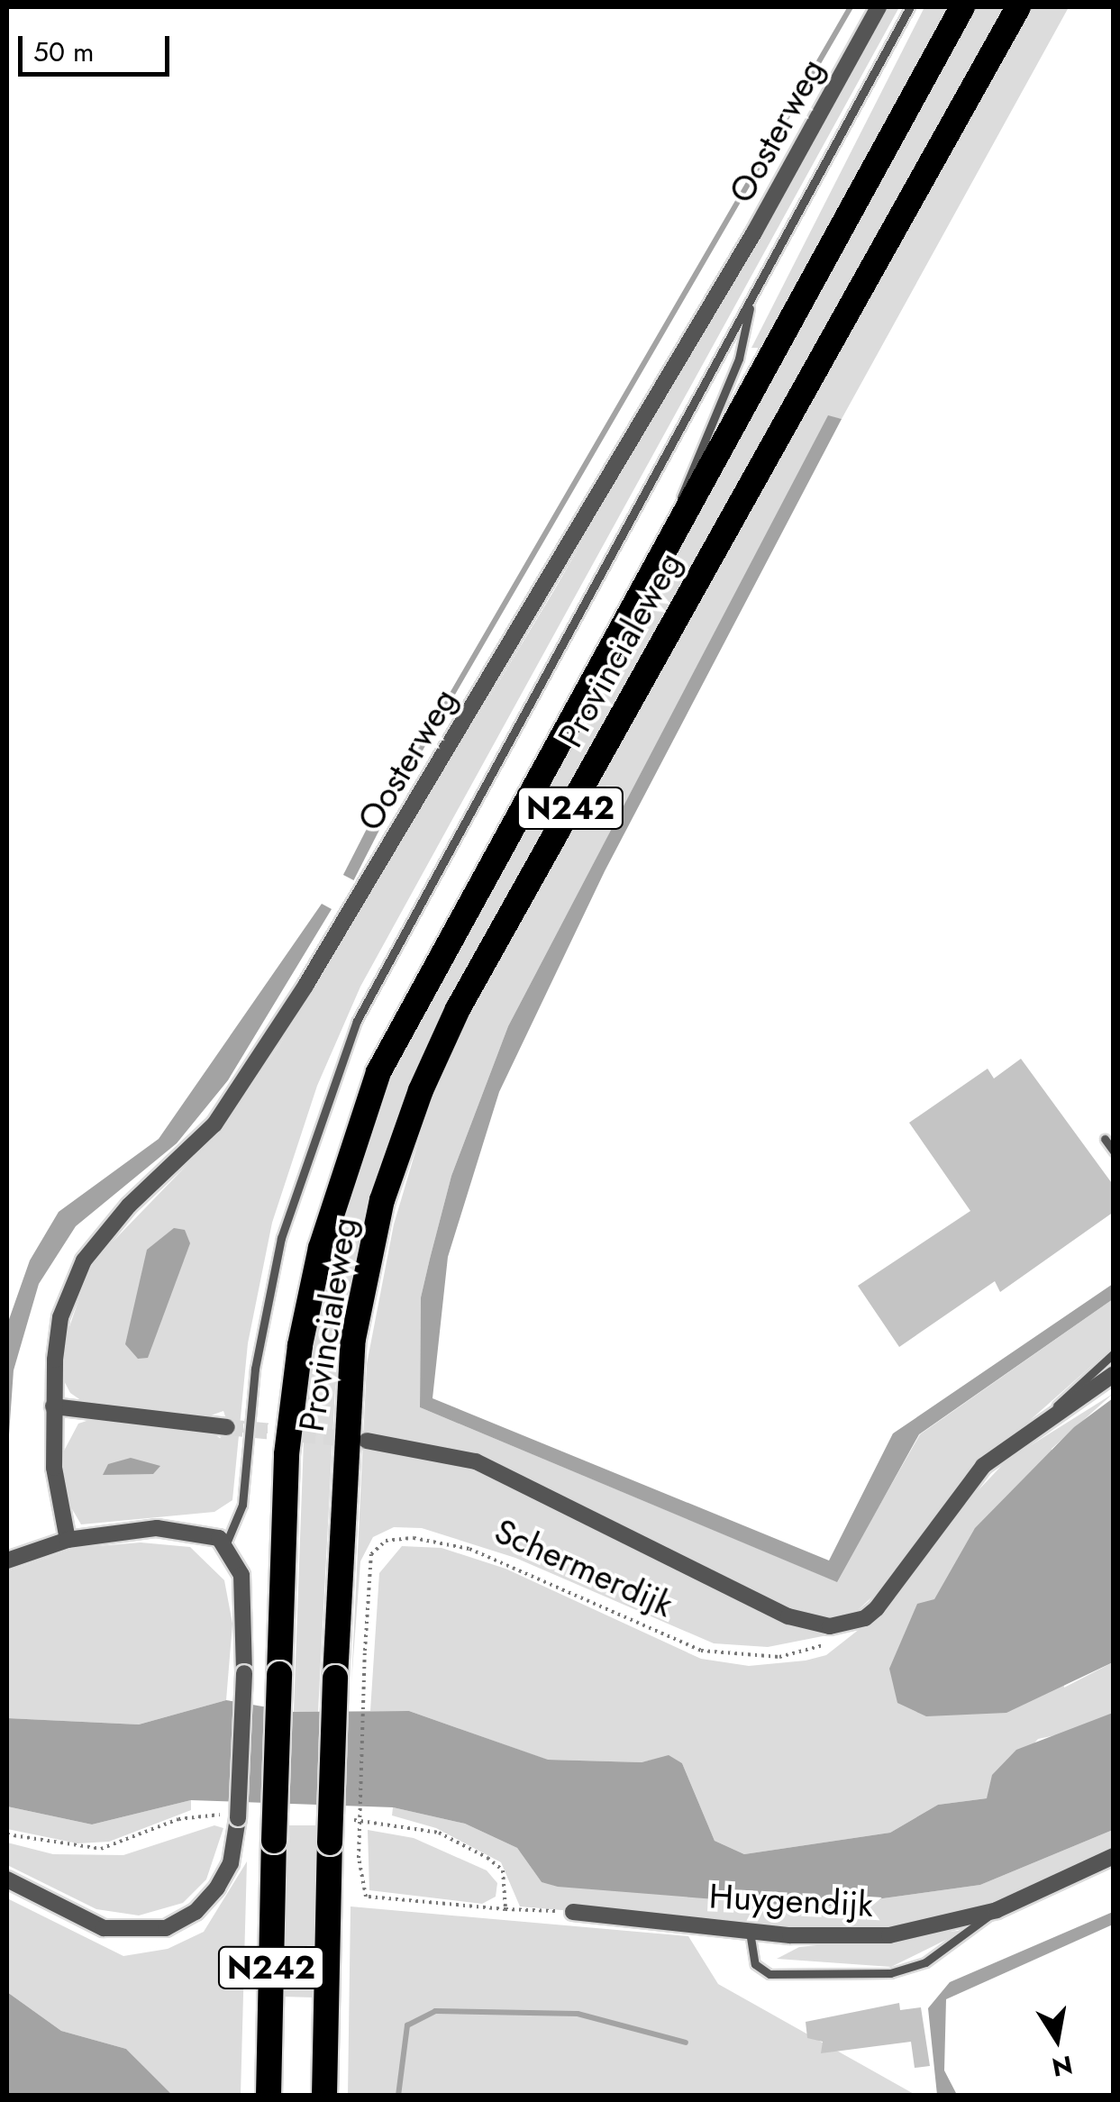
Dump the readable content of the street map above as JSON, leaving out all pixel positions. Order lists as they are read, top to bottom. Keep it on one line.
{"streets":{"highway":["Provincialeweg","N242"],"street":["Oosterweg","Schermerdijk","Huygendijk"]},"scale_bar":"50 m","north":"bottom"}
